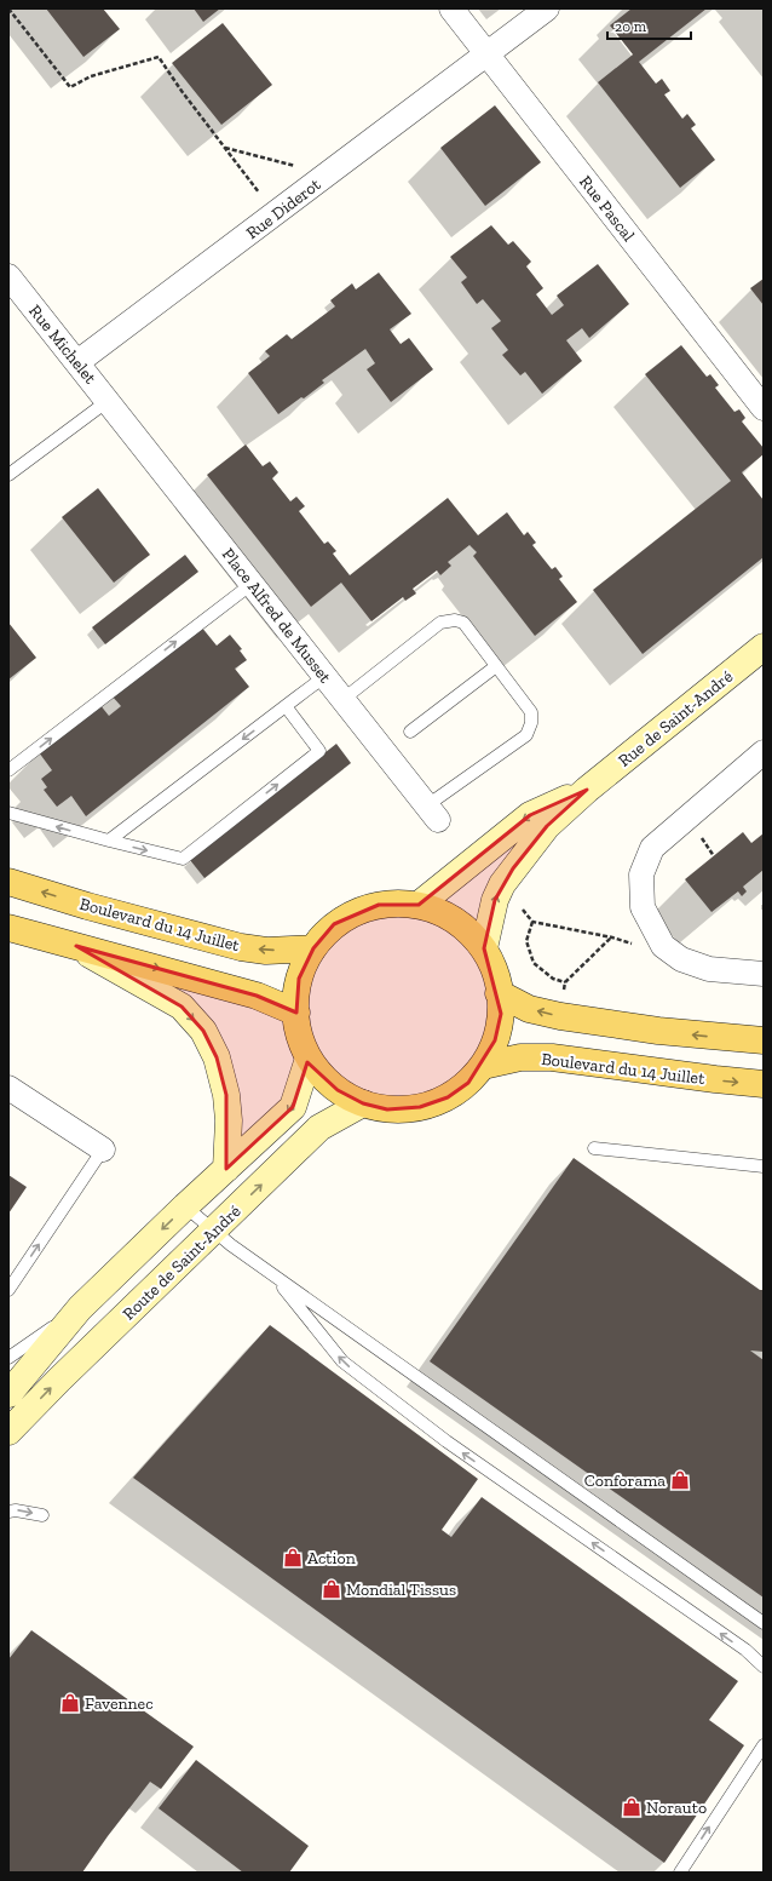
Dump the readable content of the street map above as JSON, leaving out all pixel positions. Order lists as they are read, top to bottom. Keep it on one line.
{"streets":{"main road":["Rue de Saint-André","Boulevard du 14 Juillet","Route de Saint-André"],"street":["Rue Diderot","Rue Pascal","Rue Michelet","Place Alfred de Musset"]},"crossings":[["Rue Diderot","Rue Pascal"],["Rue Diderot","Rue Michelet"],["Rue Michelet","Place Alfred de Musset"]],"places":{"shop":["Conforama","Action","Mondial Tissus","Favennec","Norauto"]},"scale_bar":"20 m"}
